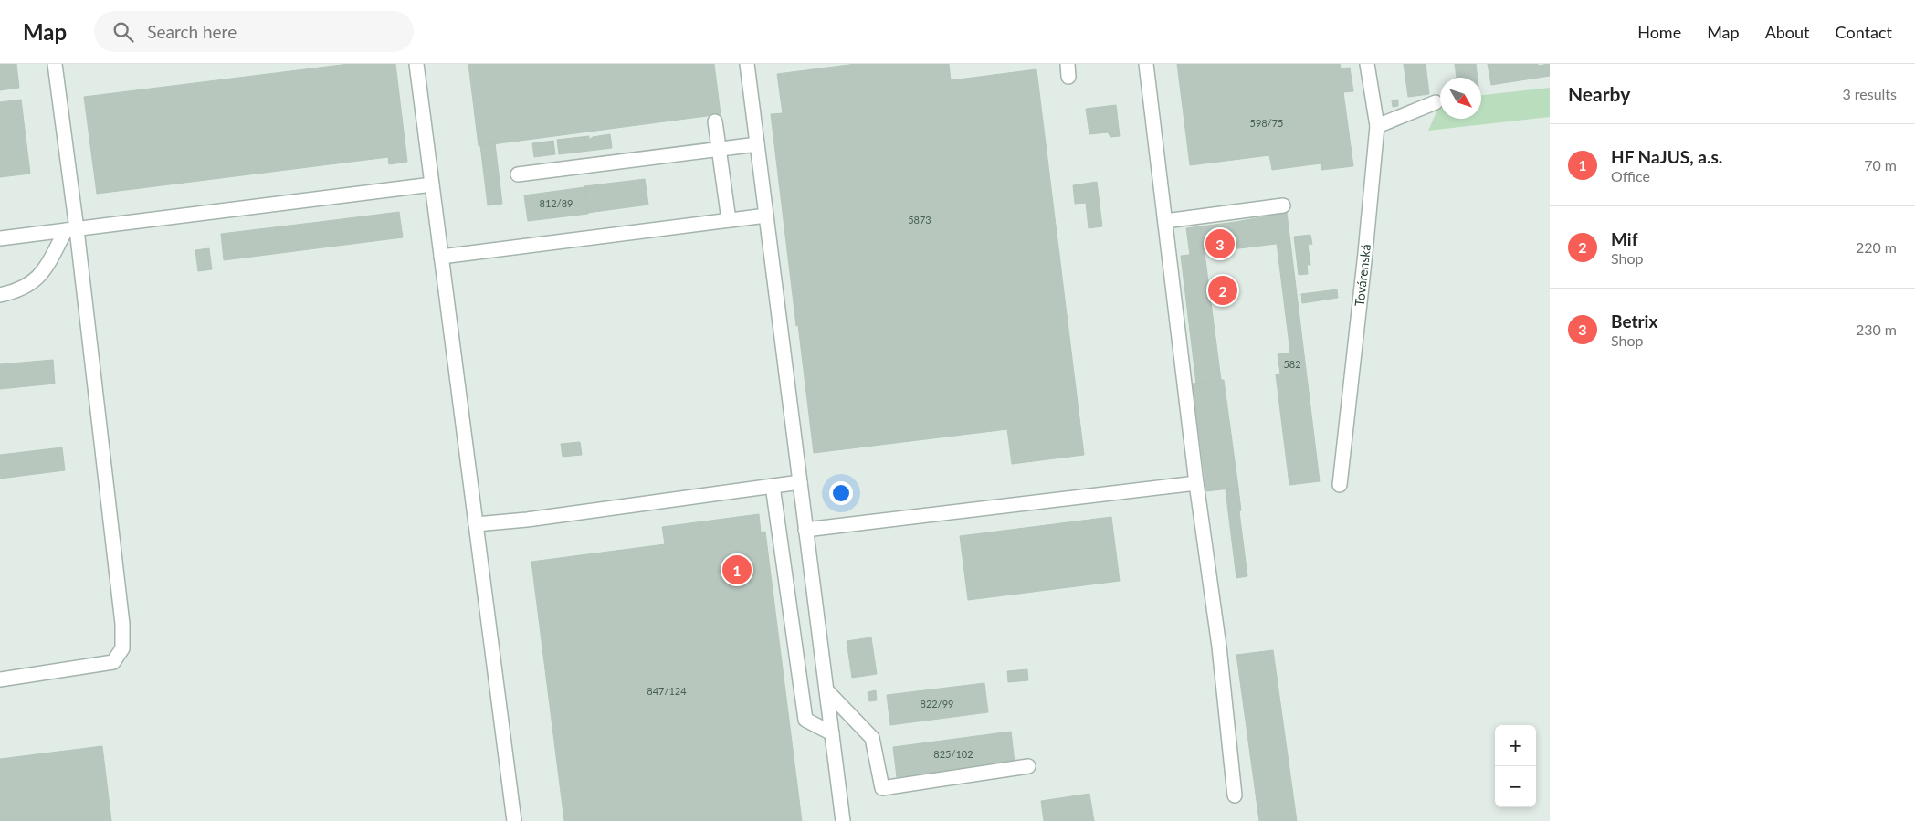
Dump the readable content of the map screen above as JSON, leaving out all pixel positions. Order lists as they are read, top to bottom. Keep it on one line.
{"streets":{"lane":["Továrenská"]},"house_numbers":["598/75","812/89","5873","582","847/124","822/99","825/102"],"north":"bottom right","page":{"header":"Map","search":"Search here","nav":["Home","Map","About","Contact"],"heading":["Nearby","3 results"],"list":[{"mark":"1","name":"HF NaJUS, a.s.","note":"Office","value":"70 m"},{"mark":"2","name":"Mif","note":"Shop","value":"220 m"},{"mark":"3","name":"Betrix","note":"Shop","value":"230 m"}],"pins":["3","2","1"],"map_buttons":["+","−"]}}
